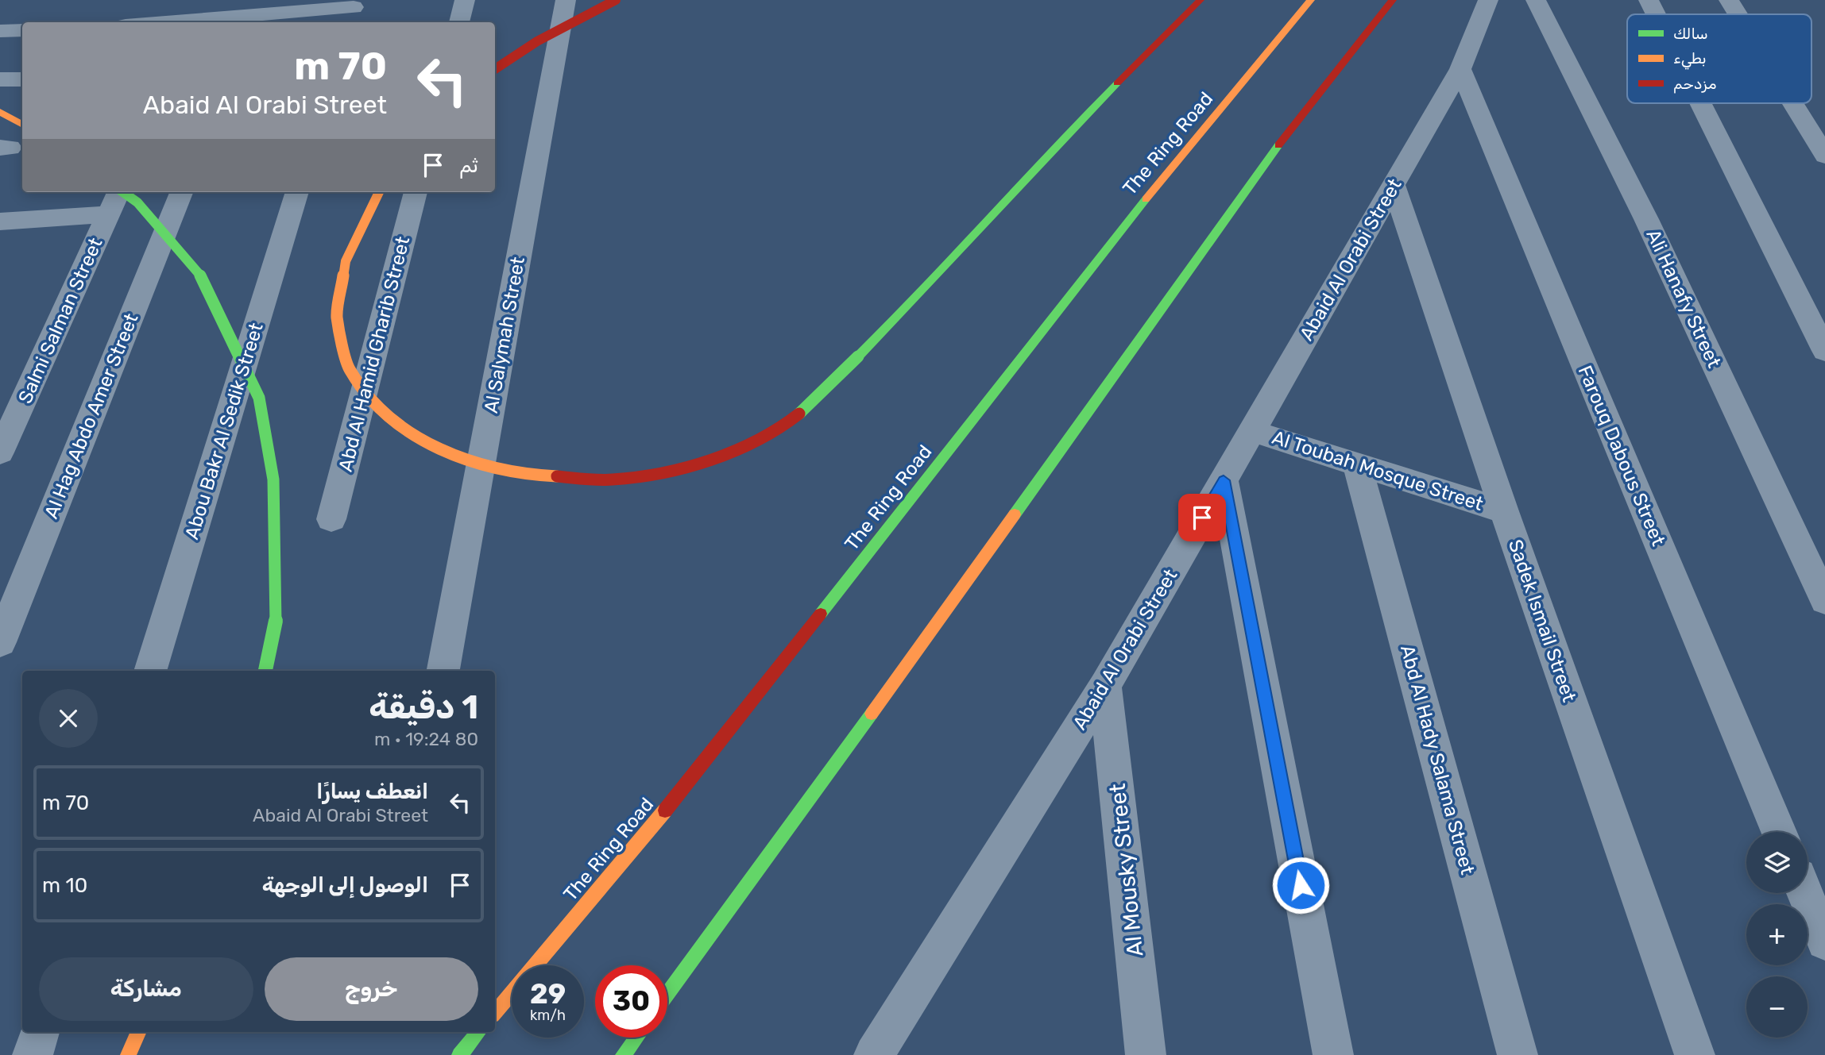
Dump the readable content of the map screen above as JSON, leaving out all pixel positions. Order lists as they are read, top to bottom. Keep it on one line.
{"streets":{"highway":["The Ring Road"],"street":["Abaid Al Orabi Street","Ali Hanafy Street","Salmi Salman Street","Al Salymah Street","Abd Al Hamid Gharib Street","Al Hag Abdo Amer Street","Abou Bakr Al Sedik Street","Farouq Dabous Street","Al Toubah Mosque Street","Sadek Ismail Street","Abd Al Hady Salama Street","Al Mousky Street"]},"crossings":[["Abaid Al Orabi Street","Farouq Dabous Street"],["Abaid Al Orabi Street","Al Toubah Mosque Street"],["Abaid Al Orabi Street","Sadek Ismail Street"],["Abaid Al Orabi Street","Al Mousky Street"],["Al Toubah Mosque Street","Sadek Ismail Street"],["Al Toubah Mosque Street","Abd Al Hady Salama Street"]],"legend":["سالك","بطيء","مزدحم"],"page":{"turn":["70 m","Abaid Al Orabi Street"],"then":"ثم","heading":["1 دقيقة","80 m · 19:24"],"list":[{"name":"انعطف يسارًا","note":"Abaid Al Orabi Street","value":"70 m"},{"name":"الوصول إلى الوجهة","value":"10 m"}],"map_buttons":["+","−"],"buttons":["خروج","مشاركة"],"speed":"29 km/h","limit":"30"}}
